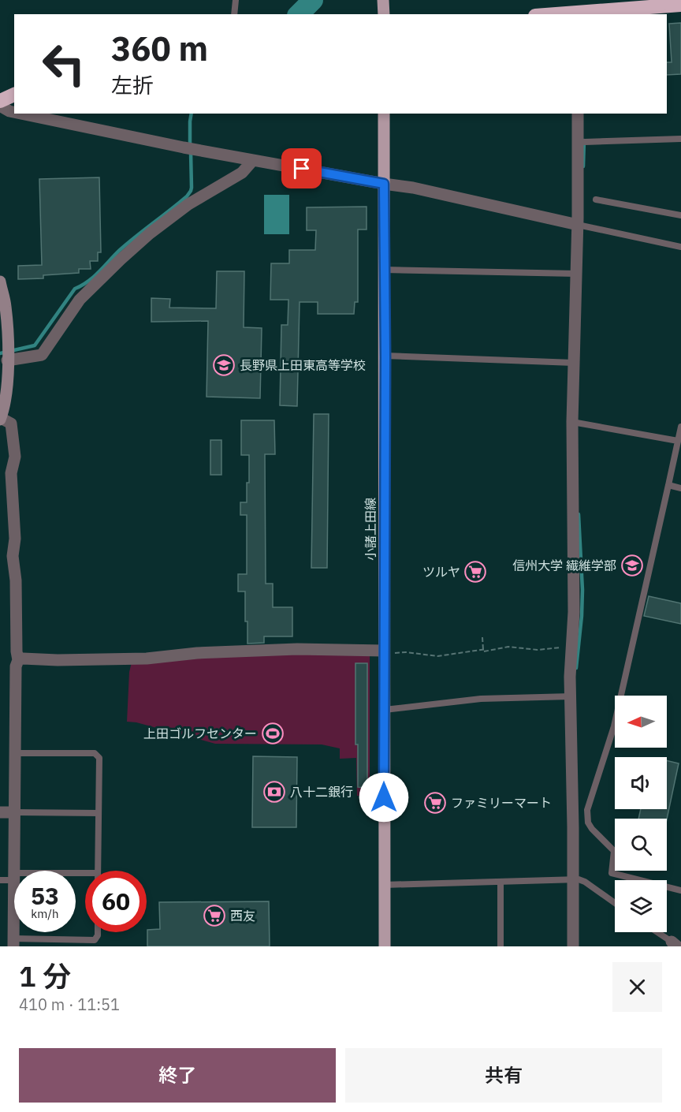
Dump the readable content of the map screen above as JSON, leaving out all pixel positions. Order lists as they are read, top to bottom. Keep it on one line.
{"streets":{"main road":["小諸上田線"]},"places":{"school or university":["長野県上田東高等学校","信州大学 繊維学部"],"supermarket":["ツルヤ","ファミリーマート","西友"],"sports":["上田ゴルフセンター"],"bank":["八十二銀行"]},"north":"left","page":{"turn":["360 m","左折"],"speed":"53 km/h","limit":"60","heading":["1 分","410 m · 11:51"],"buttons":["終了","共有"]}}
